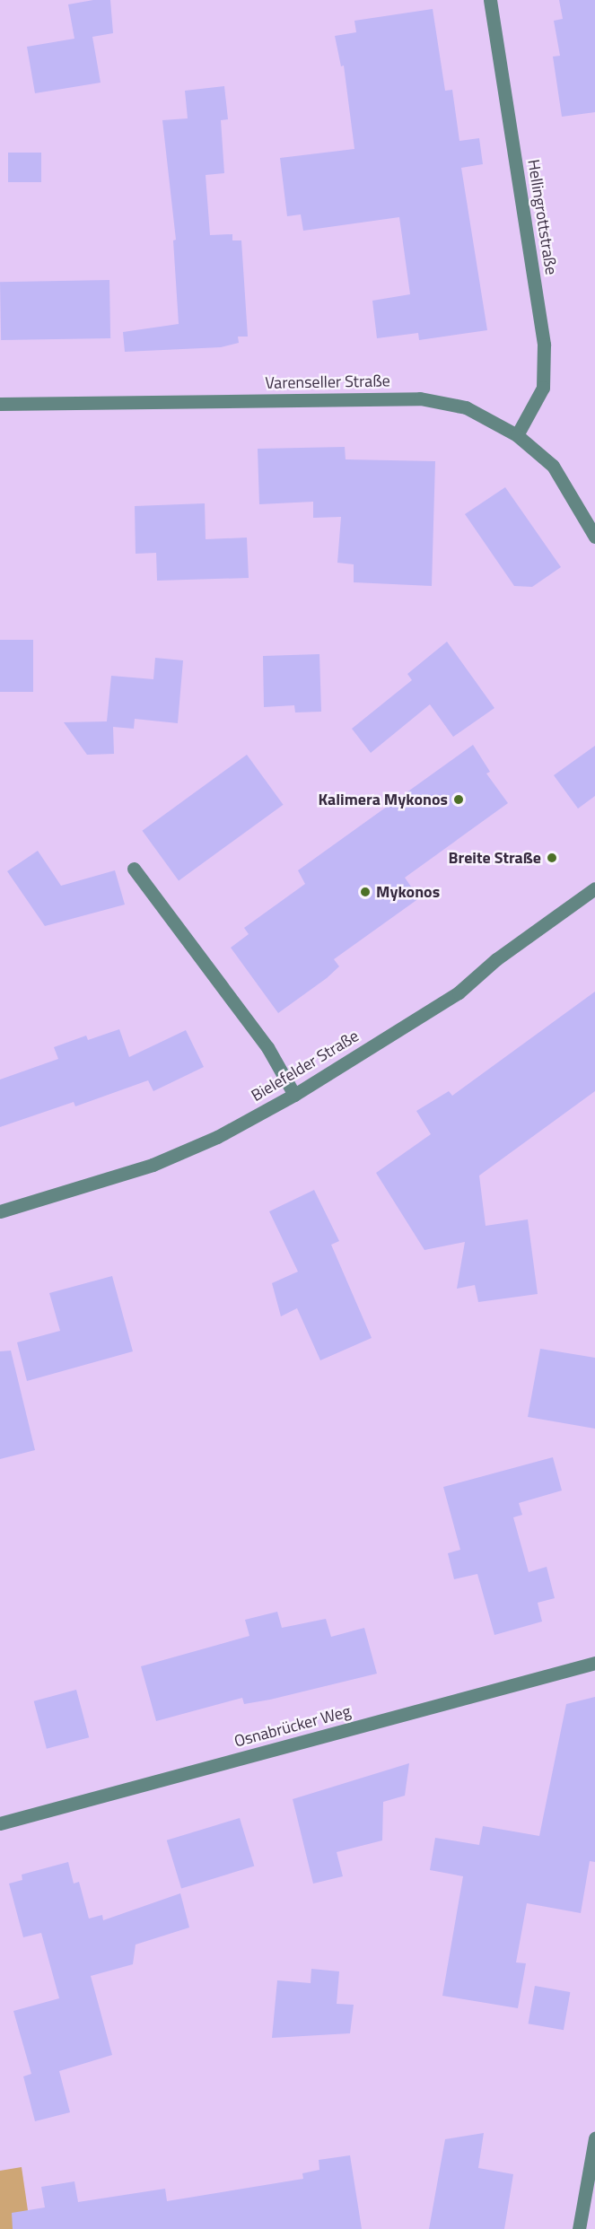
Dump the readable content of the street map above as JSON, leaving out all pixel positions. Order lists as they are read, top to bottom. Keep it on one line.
{"streets":{"street":["Hellingrottstraße","Varenseller Straße","Bielefelder Straße","Osnabrücker Weg"]},"crossings":[["Hellingrottstraße","Varenseller Straße"]],"places":["Kalimera Mykonos","Breite Straße","Mykonos"]}
